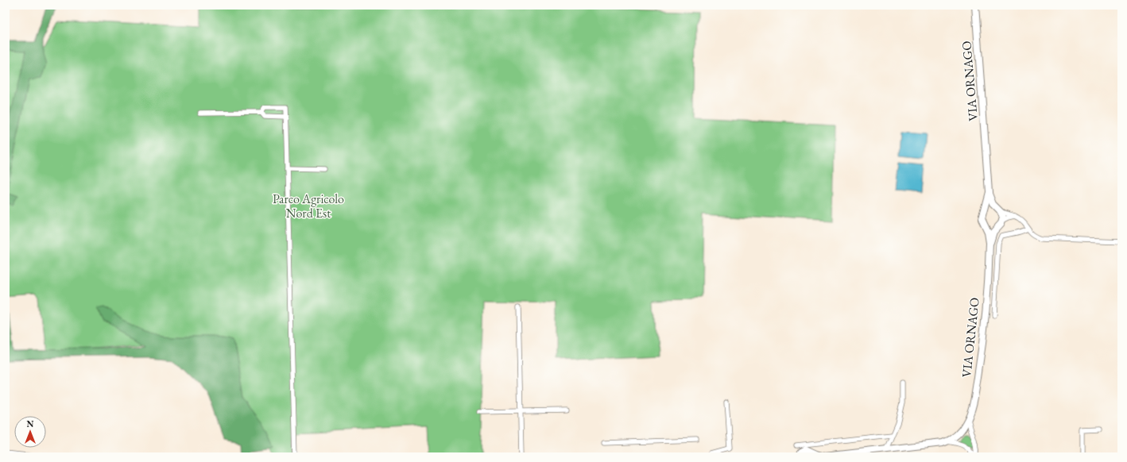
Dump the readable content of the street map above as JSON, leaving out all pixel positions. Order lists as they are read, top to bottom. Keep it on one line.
{"streets":{"main road":["VIA ORNAGO"]},"parks":["Parco Agricolo Nord Est"],"north":"top"}
